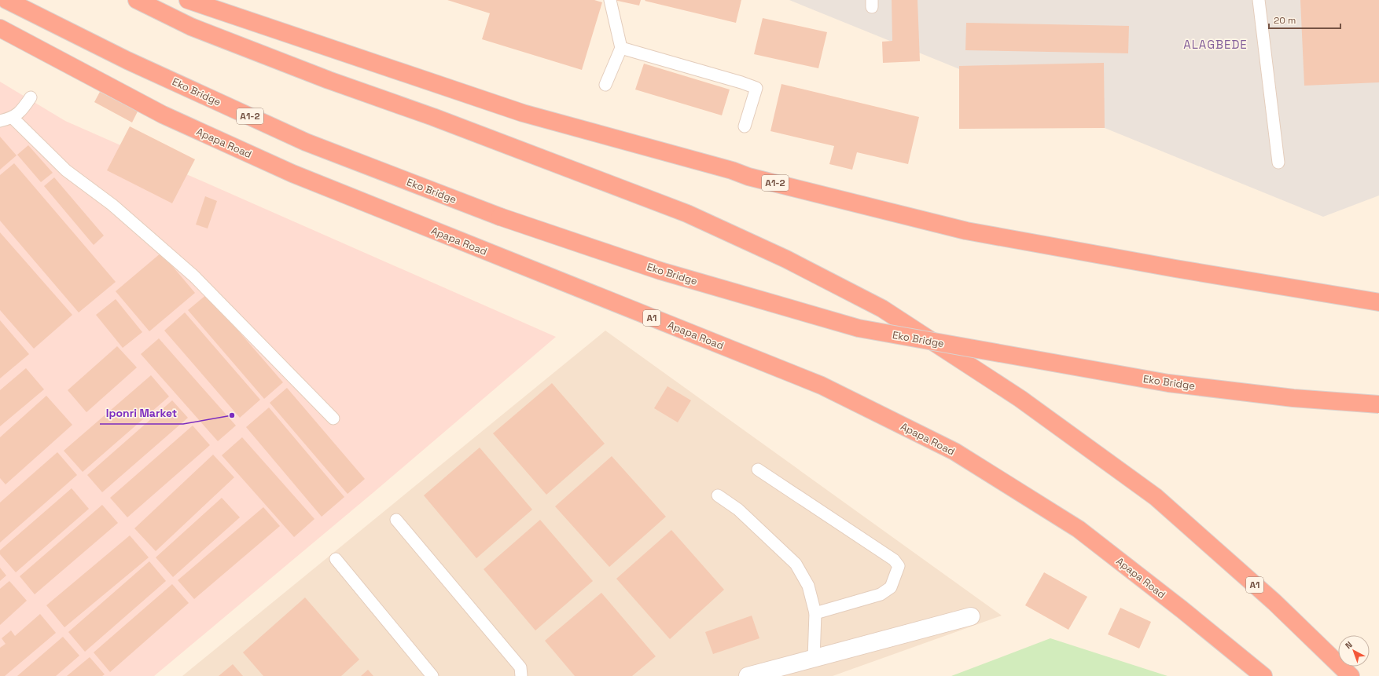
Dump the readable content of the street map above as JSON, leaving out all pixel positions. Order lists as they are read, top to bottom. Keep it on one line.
{"streets":{"highway":["Eko Bridge","A1-2","Apapa Road","A1"]},"districts":["ALAGBEDE"],"places":["Iponri Market"],"scale_bar":"20 m","north":"top left"}
